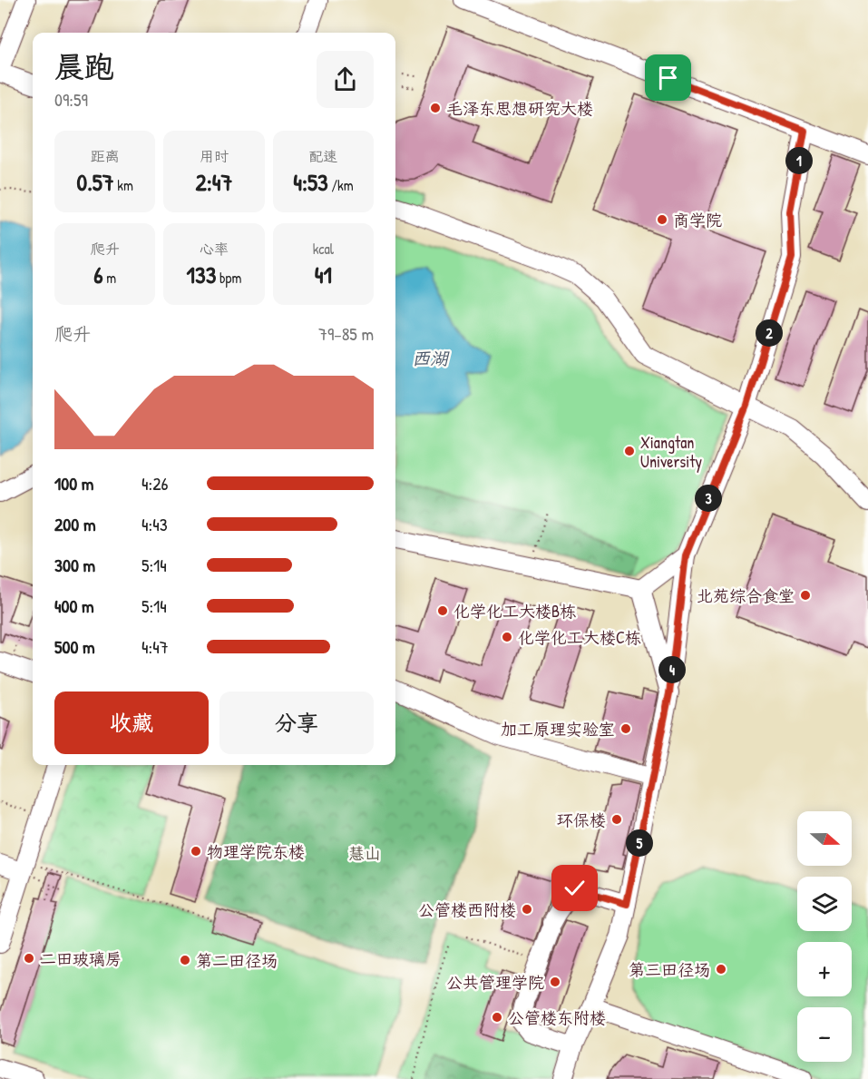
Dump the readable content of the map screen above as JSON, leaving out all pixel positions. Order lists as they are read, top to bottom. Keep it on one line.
{"water":["西湖"],"parks":["慧山"],"places":["毛泽东思想研究大楼","商学院","Xiangtan University","北苑综合食堂","化学化工大楼B栋","化学化工大楼C栋","加工原理实验室","环保楼","物理学院东楼","公管楼西附楼","二田玻璃房","第二田径场","第三田径场","公共管理学院","公管楼东附楼"],"north":"right","page":{"heading":["晨跑","09:59"],"stats":[["距离","0.57 km"],["用时","2:47"],["配速","4:53 /km"],["爬升","6 m"],["心率","133 bpm"],["kcal","41"]],"pins":["1","2","3","4","5"],"chart":["爬升","79–85 m"],"list":[{"name":"100 m","note":"4:26"},{"name":"200 m","note":"4:43"},{"name":"300 m","note":"5:14"},{"name":"400 m","note":"5:14"},{"name":"500 m","note":"4:47"}],"buttons":["收藏","分享"],"map_buttons":["+","−"]}}
